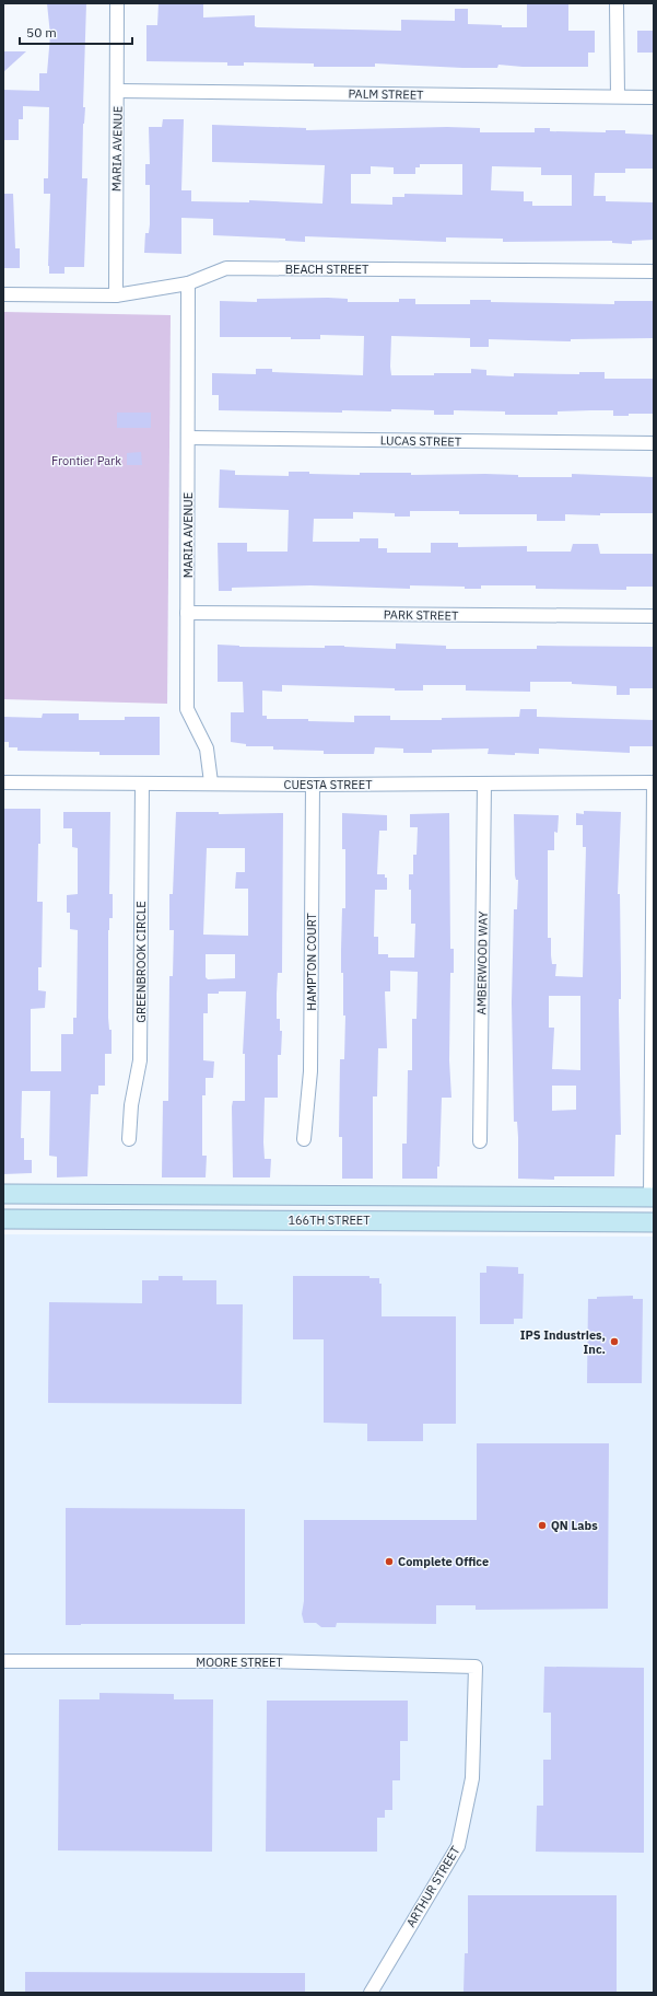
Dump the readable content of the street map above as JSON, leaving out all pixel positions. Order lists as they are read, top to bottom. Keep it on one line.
{"streets":{"street":["PALM STREET","MARIA AVENUE","BEACH STREET","LUCAS STREET","PARK STREET","CUESTA STREET","GREENBROOK CIRCLE","HAMPTON COURT","AMBERWOOD WAY","166TH STREET","MOORE STREET","ARTHUR STREET"]},"crossings":[["PALM STREET","MARIA AVENUE"],["MARIA AVENUE","BEACH STREET"],["MARIA AVENUE","LUCAS STREET"],["MARIA AVENUE","PARK STREET"],["MARIA AVENUE","CUESTA STREET"],["CUESTA STREET","GREENBROOK CIRCLE"],["CUESTA STREET","HAMPTON COURT"],["CUESTA STREET","AMBERWOOD WAY"],["MOORE STREET","ARTHUR STREET"]],"parks":["Frontier Park"],"places":["IPS Industries, Inc.","QN Labs","Complete Office"],"scale_bar":"50 m"}
